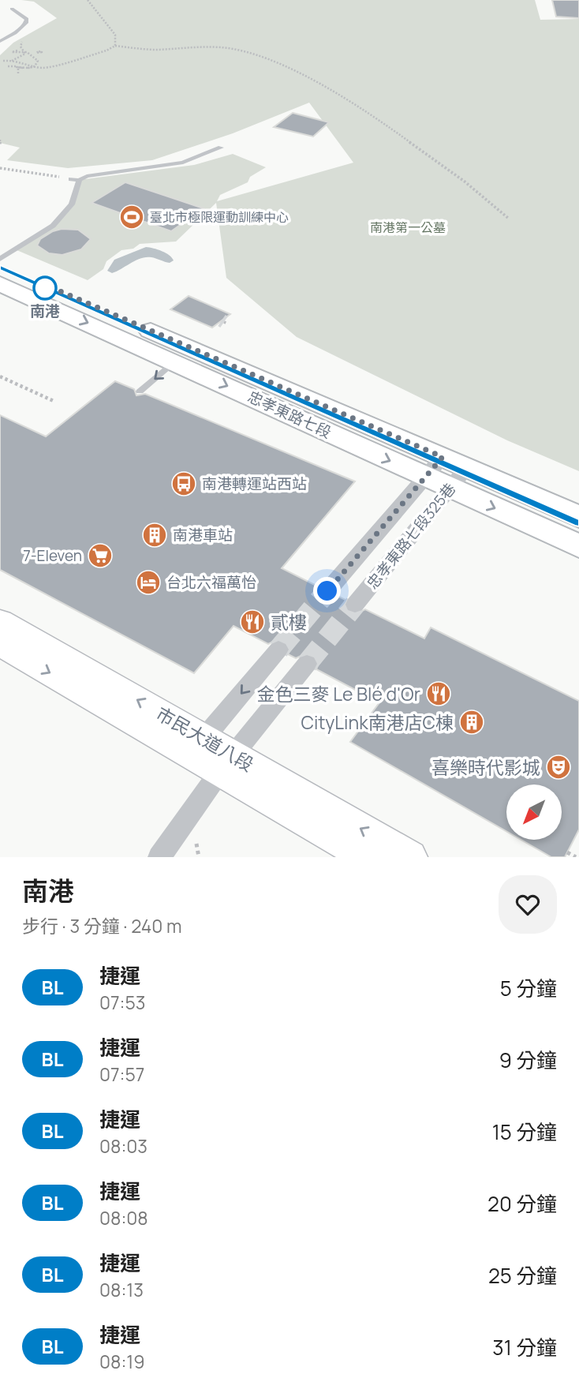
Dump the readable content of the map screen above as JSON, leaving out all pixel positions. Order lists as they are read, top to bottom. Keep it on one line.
{"streets":{"main road":["忠孝東路七段"],"street":["忠孝東路七段325巷","市民大道八段"]},"crossings":[["忠孝東路七段","忠孝東路七段325巷"]],"parks":["南港第一公墓"],"places":{"sports":["臺北市極限運動訓練中心"],"other":["南港"],"bus stop":["南港轉運站西站"],"building":["南港車站","CityLink南港店C棟"],"supermarket":["7-Eleven"],"hotel":["台北六福萬怡"],"restaurant":["貳樓","金色三麥 Le Blé d'Or"],"theatre":["喜樂時代影城"]},"lines":["metro line BL"],"north":"bottom left","page":{"heading":["南港","步行 · 3 分鐘 · 240 m"],"list":[{"mark":"BL","name":"捷運","note":"07:53","value":"5 分鐘"},{"mark":"BL","name":"捷運","note":"07:57","value":"9 分鐘"},{"mark":"BL","name":"捷運","note":"08:03","value":"15 分鐘"},{"mark":"BL","name":"捷運","note":"08:08","value":"20 分鐘"},{"mark":"BL","name":"捷運","note":"08:13","value":"25 分鐘"},{"mark":"BL","name":"捷運","note":"08:19","value":"31 分鐘"}]}}
